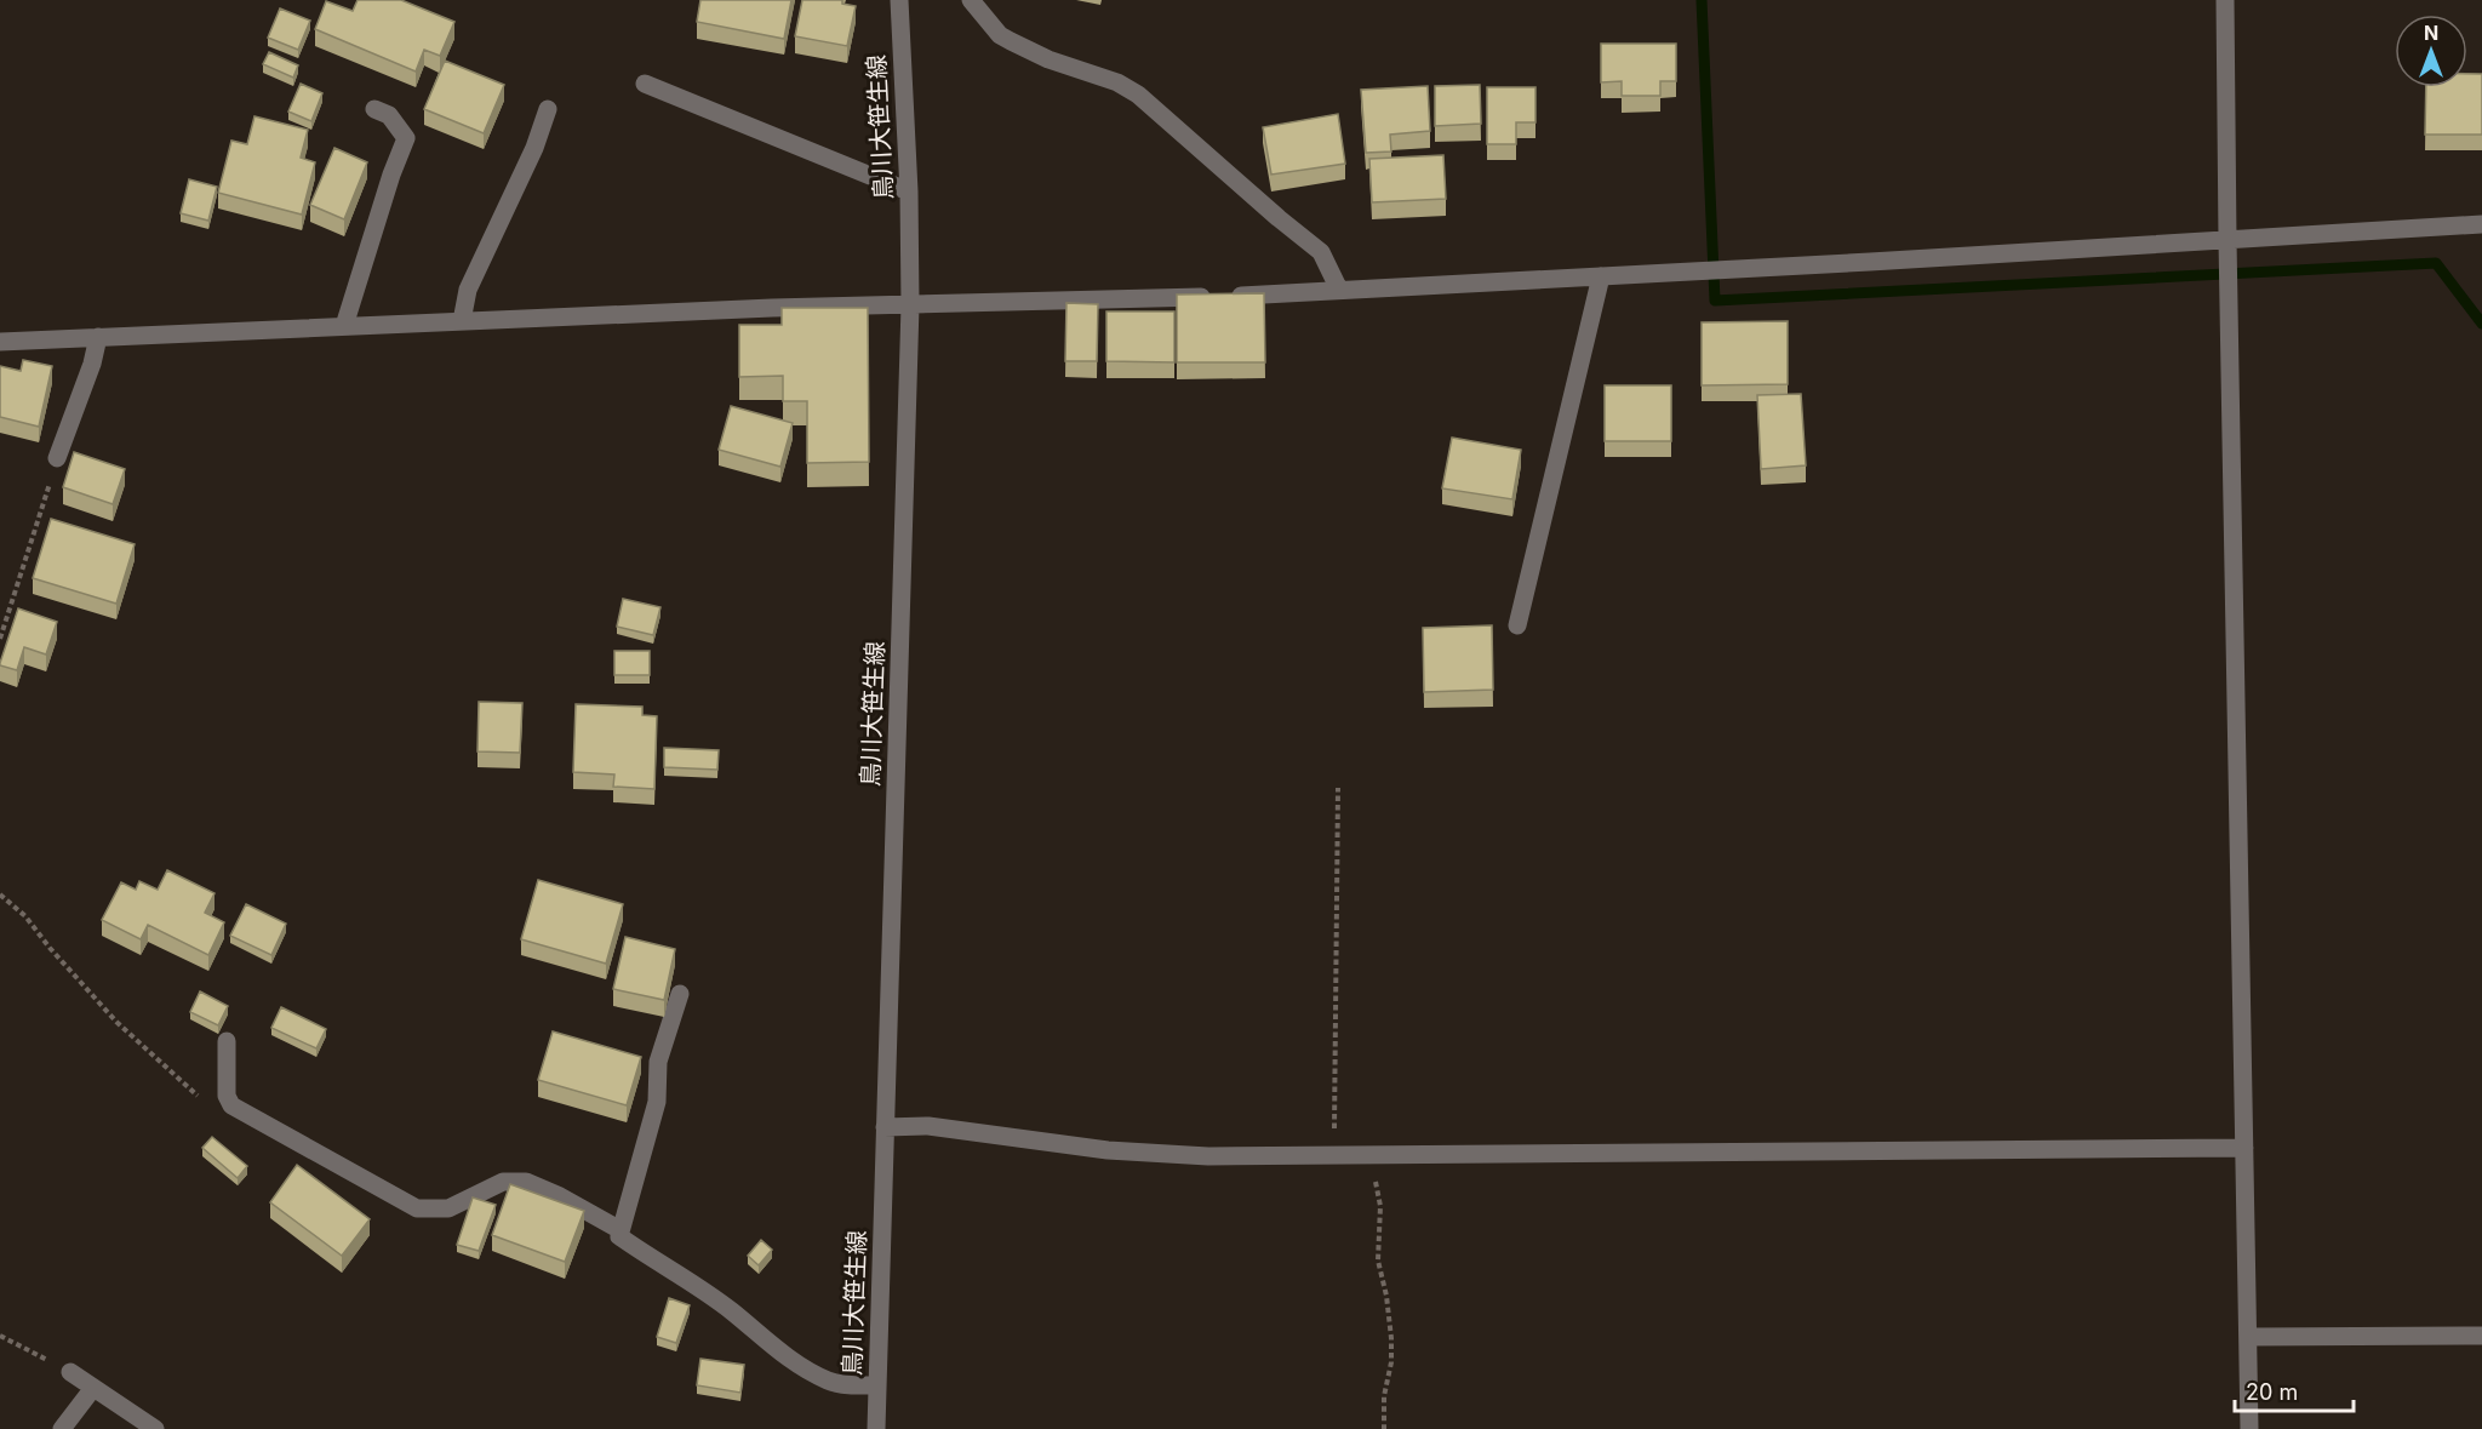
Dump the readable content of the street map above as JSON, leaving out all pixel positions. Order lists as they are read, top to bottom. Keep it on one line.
{"streets":{"street":["鳥川大笹生線"]},"scale_bar":"20 m","north":"top"}
